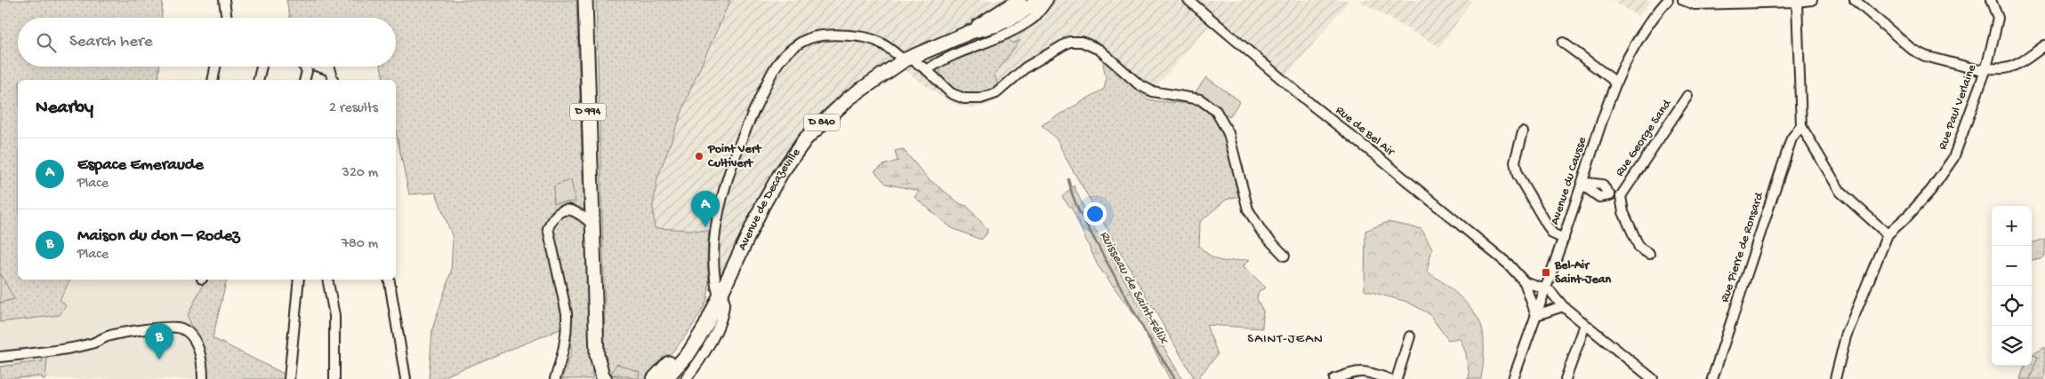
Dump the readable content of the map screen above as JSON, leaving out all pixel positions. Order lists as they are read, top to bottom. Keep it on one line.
{"streets":{"main road":["D 994","D 840","Avenue de Decazeville"],"street":["Rue Paul Verlaine","Rue de Bel Air","Rue George Sand","Avenue du Causse","Rue Pierre de Ronsard"]},"crossings":[["Rue de Bel Air","Avenue du Causse"],["Rue George Sand","Avenue du Causse"]],"districts":["SAINT-JEAN"],"water":["Ruisseau de Saint-Félix"],"places":{"other":["Point Vert Cultivert"],"transit":["Bel-Air Saint-Jean"]},"page":{"search":"Search here","heading":["Nearby","2 results"],"list":[{"mark":"A","name":"Espace Emeraude","note":"Place","value":"320 m"},{"mark":"B","name":"Maison du don – Rodez","note":"Place","value":"780 m"}],"pins":["A","B"],"map_buttons":["+","−"]}}
